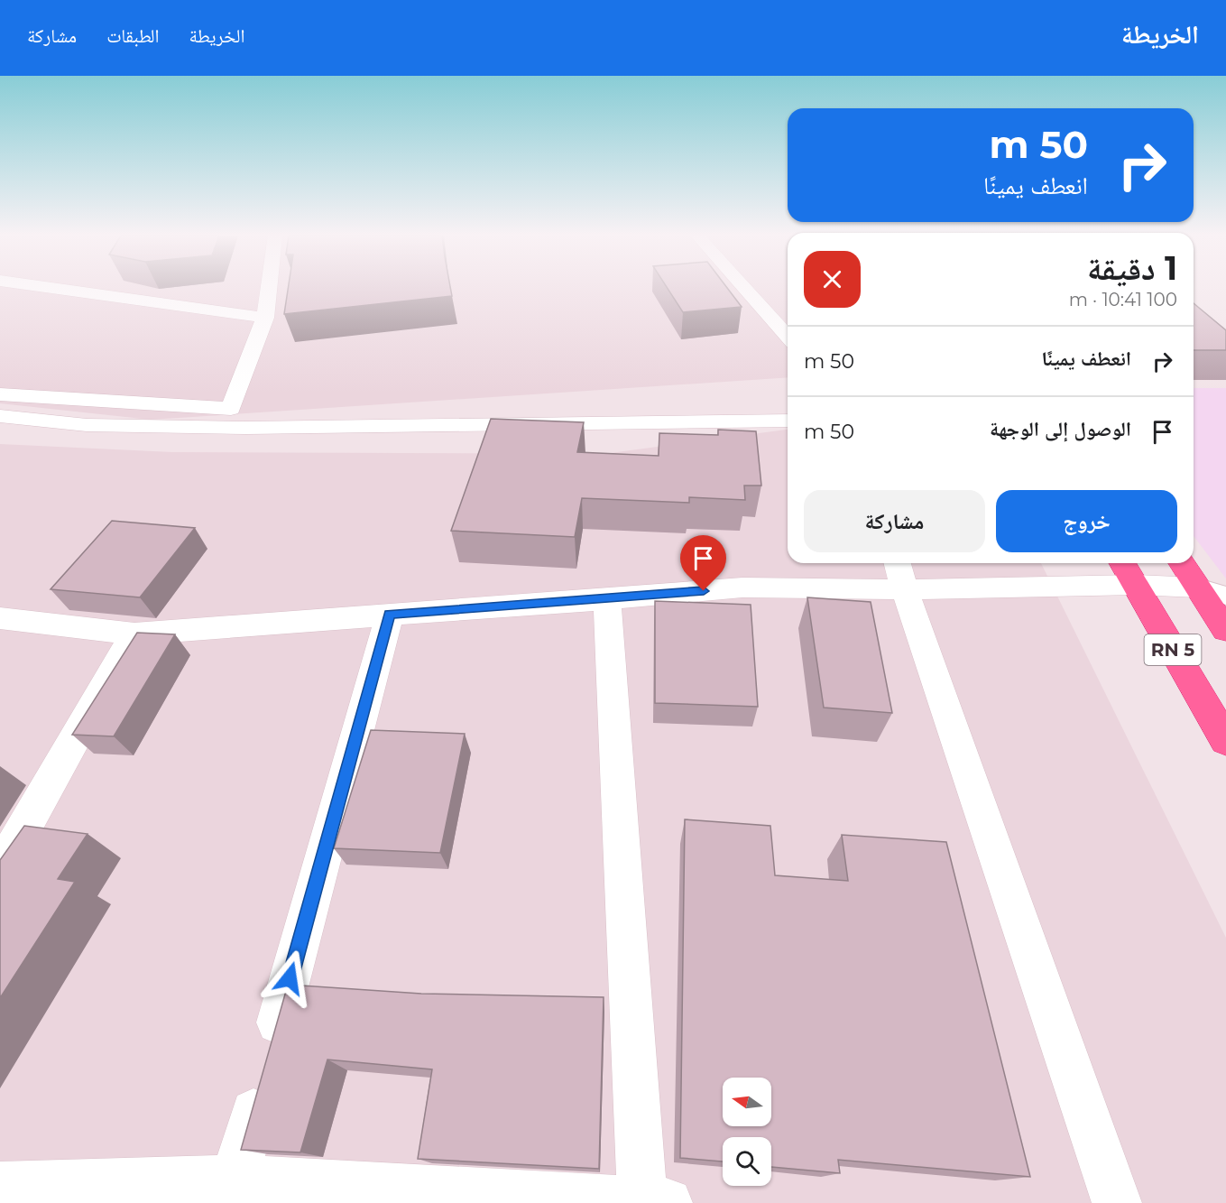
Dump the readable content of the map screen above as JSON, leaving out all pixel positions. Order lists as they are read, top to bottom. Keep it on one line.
{"streets":{"highway":["RN 5"]},"north":"left","page":{"header":"الخريطة","nav":["الخريطة","الطبقات","مشاركة"],"turn":["50 m","انعطف يمينًا"],"heading":["1 دقيقة","100 m · 10:41"],"list":[{"name":"انعطف يمينًا","value":"50 m"},{"name":"الوصول إلى الوجهة","value":"50 m"}],"buttons":["خروج","مشاركة"]}}
